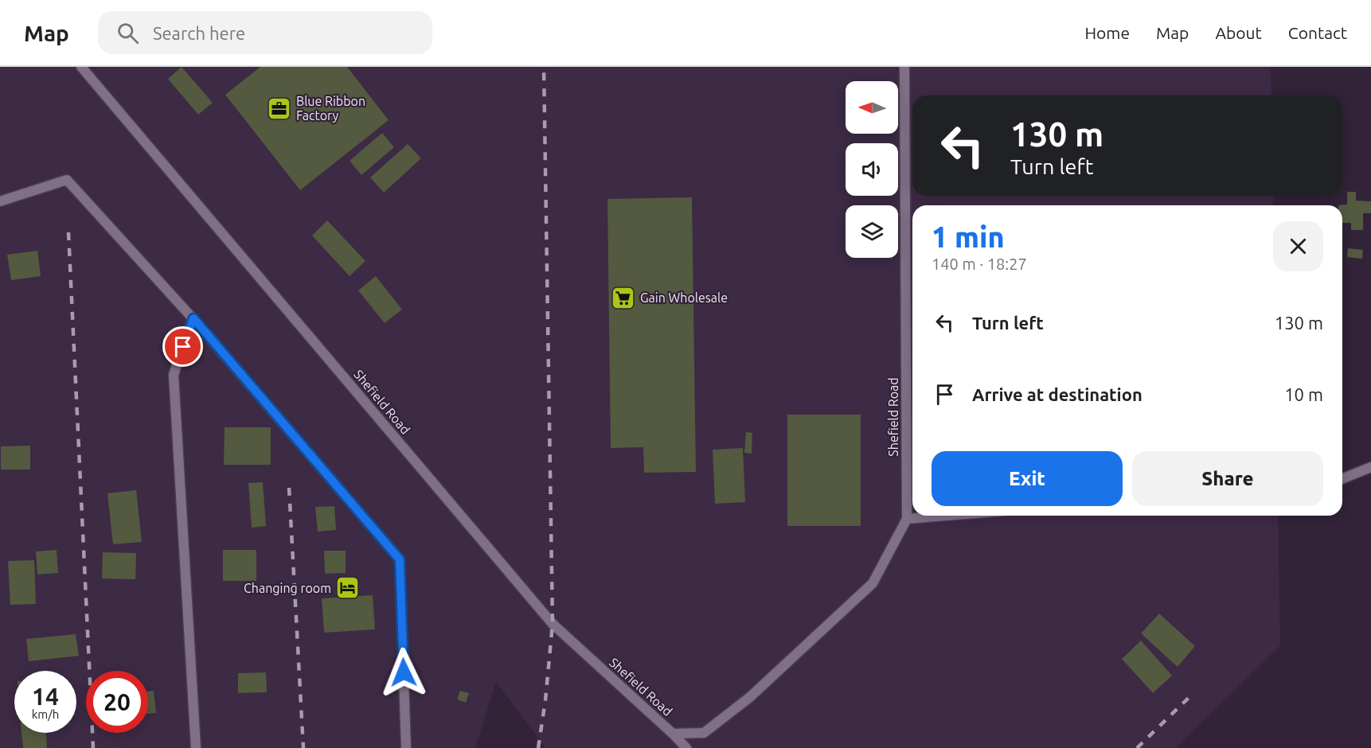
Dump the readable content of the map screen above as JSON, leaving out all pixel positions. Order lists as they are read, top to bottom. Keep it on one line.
{"streets":{"street":["Shefield Road"]},"places":{"office":["Blue Ribbon Factory"],"supermarket":["Gain Wholesale"],"hotel":["Changing room"]},"north":"left","page":{"header":"Map","search":"Search here","nav":["Home","Map","About","Contact"],"turn":["130 m","Turn left"],"heading":["1 min","140 m · 18:27"],"list":[{"name":"Turn left","value":"130 m"},{"name":"Arrive at destination","value":"10 m"}],"buttons":["Exit","Share"],"speed":"14 km/h","limit":"20"}}
